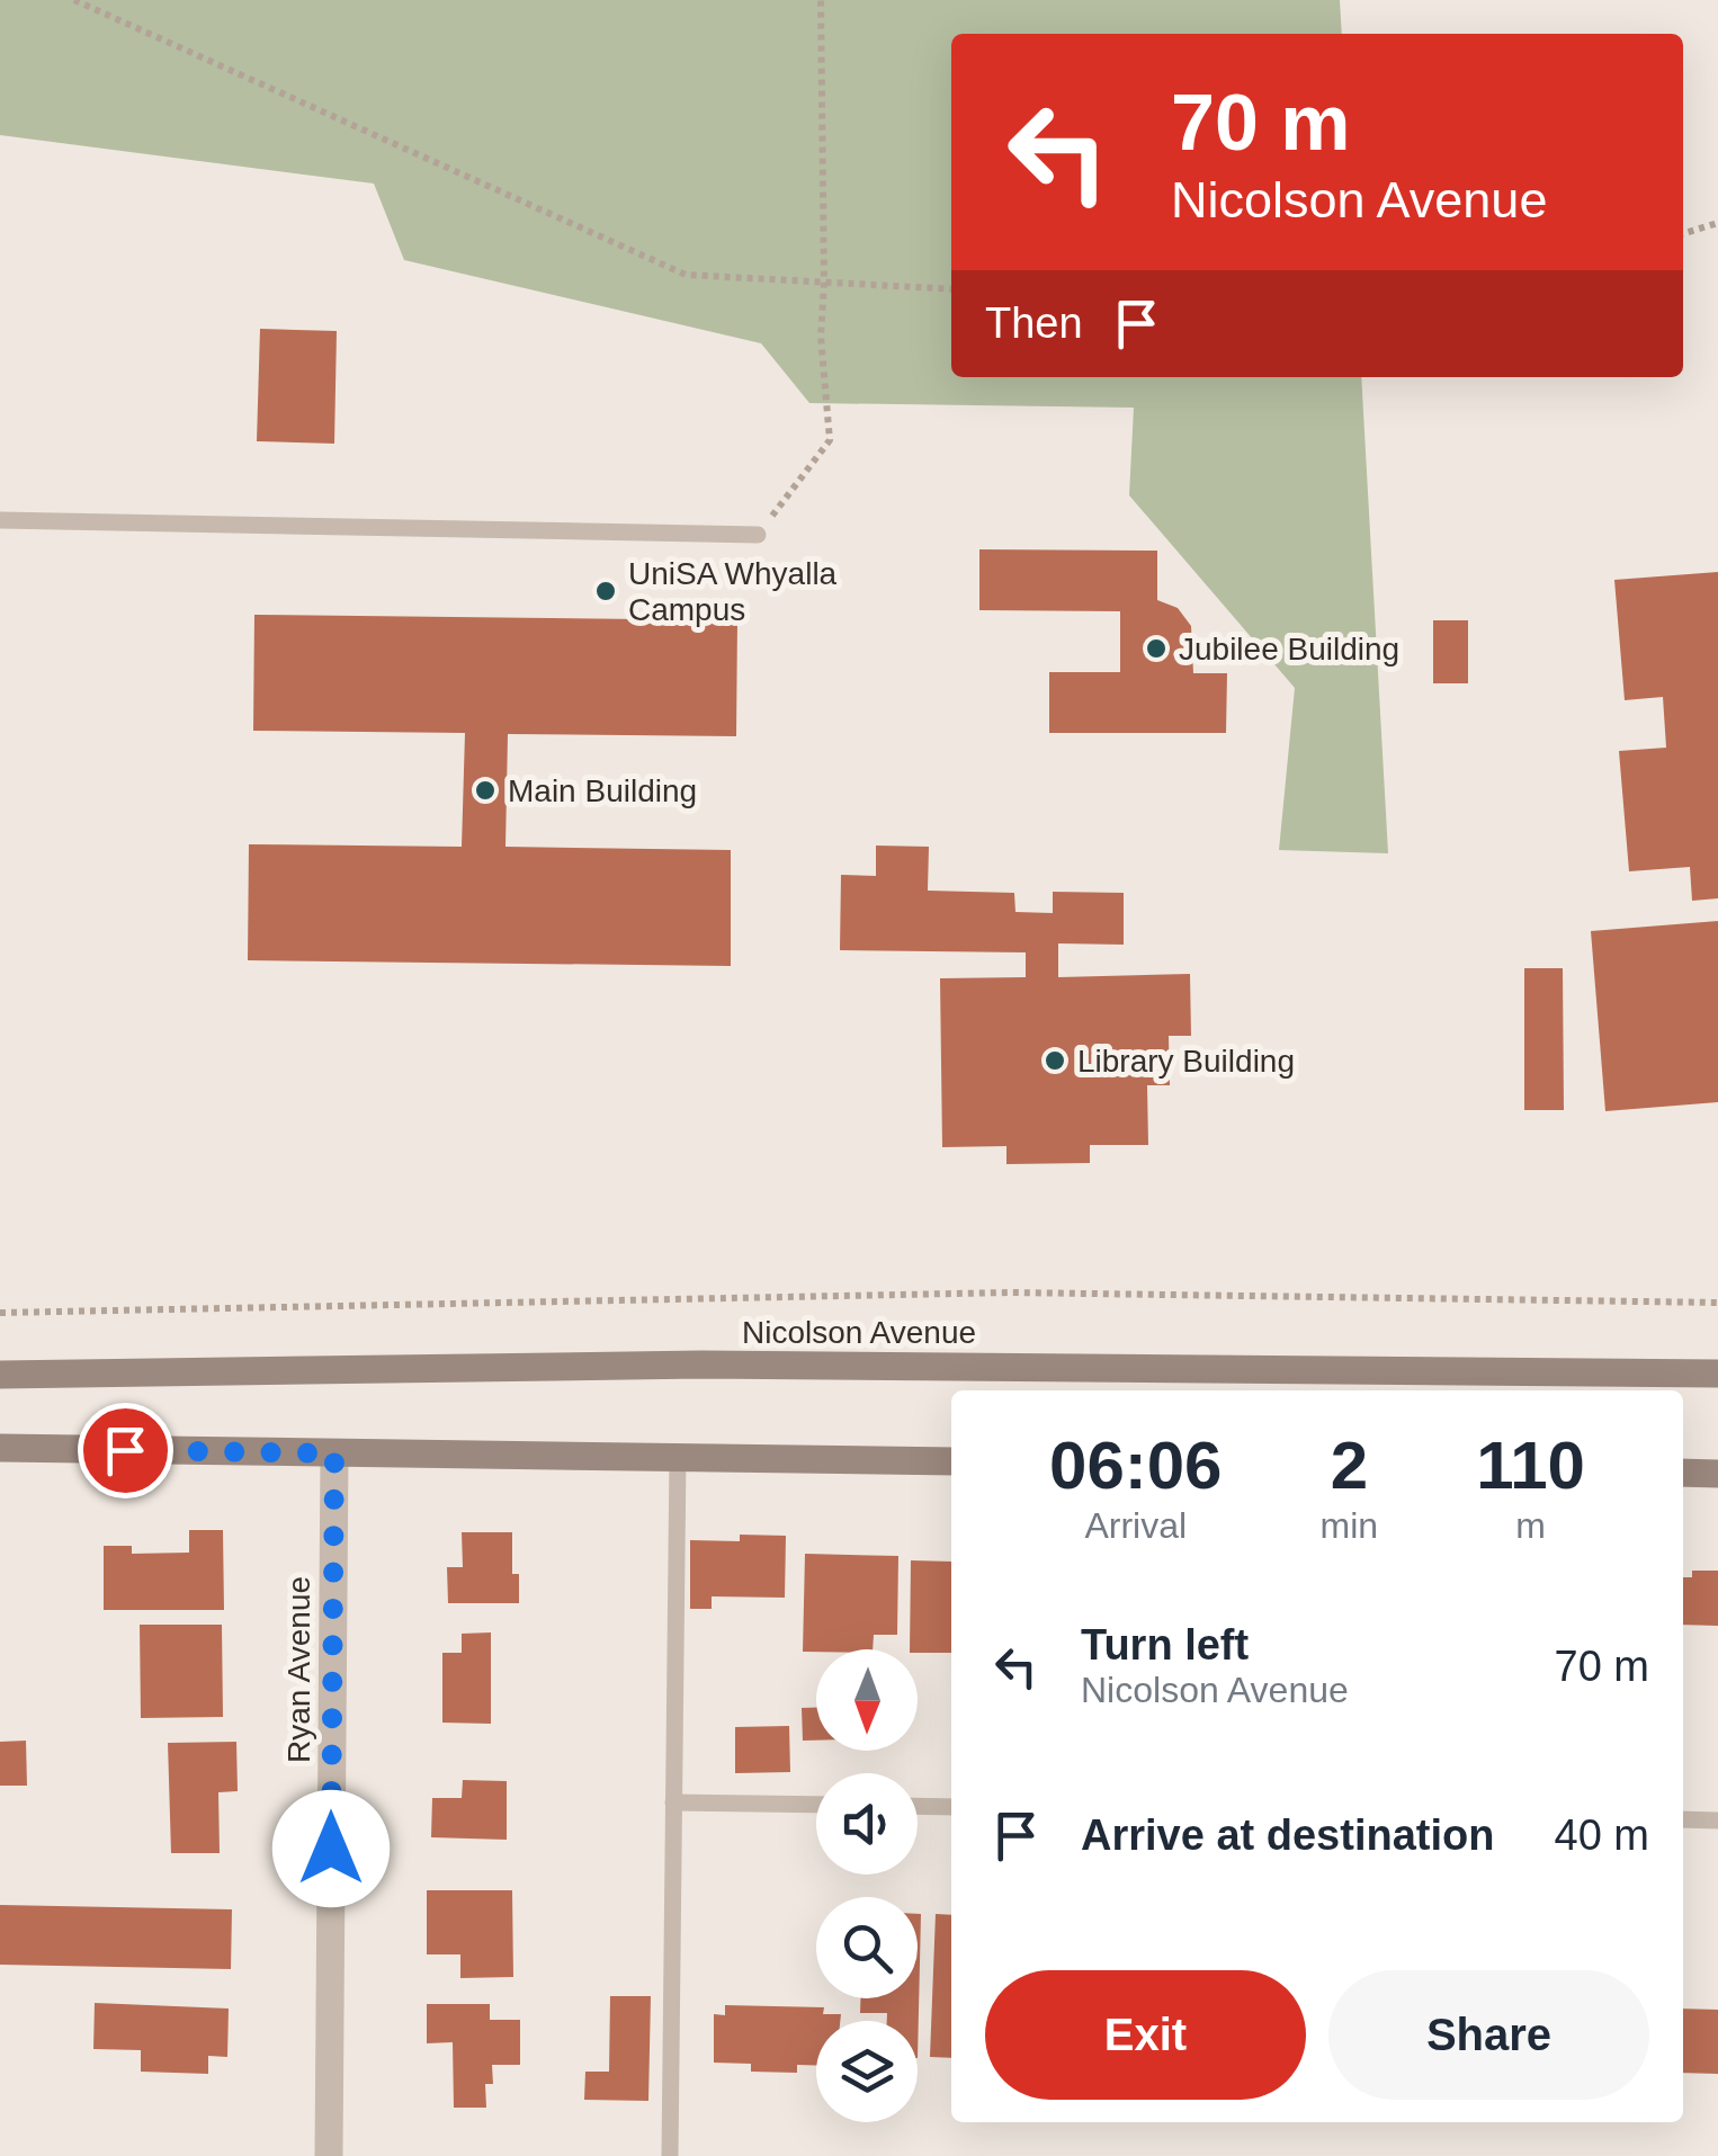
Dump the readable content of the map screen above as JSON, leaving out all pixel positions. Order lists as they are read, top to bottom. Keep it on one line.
{"streets":{"main road":["Nicolson Avenue"],"street":["Ryan Avenue"]},"places":["UniSA Whyalla Campus","Jubilee Building","Main Building","Library Building"],"north":"bottom","page":{"turn":["70 m","Nicolson Avenue"],"then":"Then","eta":["06:06","Arrival","2","min","110","m"],"list":[{"name":"Turn left","note":"Nicolson Avenue","value":"70 m"},{"name":"Arrive at destination","value":"40 m"}],"buttons":["Exit","Share"]}}
